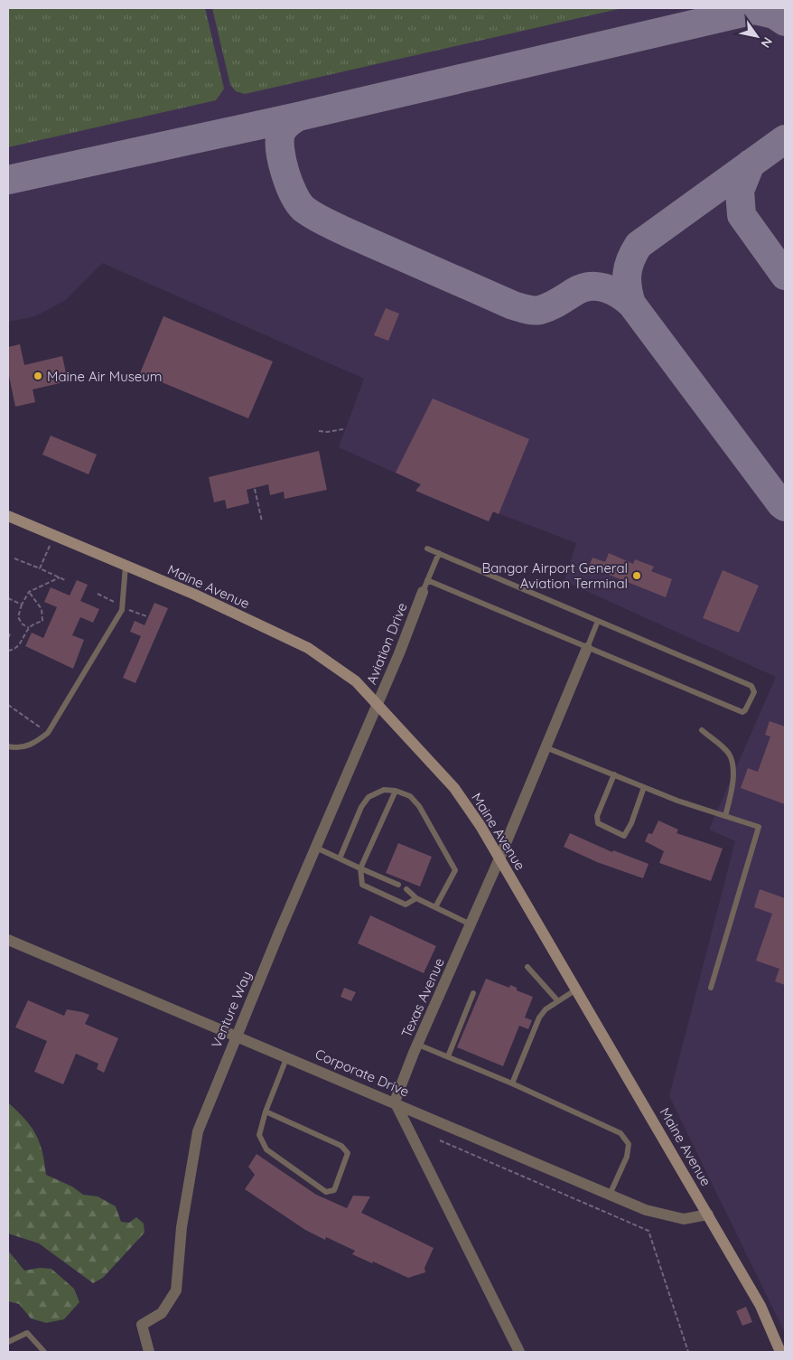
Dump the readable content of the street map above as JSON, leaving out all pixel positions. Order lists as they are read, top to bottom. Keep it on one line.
{"streets":{"main road":["Maine Avenue"],"street":["Aviation Drive","Texas Avenue","Venture Way","Corporate Drive"]},"crossings":[["Maine Avenue","Aviation Drive"],["Maine Avenue","Texas Avenue"],["Maine Avenue","Venture Way"],["Maine Avenue","Corporate Drive"],["Aviation Drive","Venture Way"],["Texas Avenue","Corporate Drive"],["Venture Way","Corporate Drive"]],"places":["Maine Air Museum","Bangor Airport General Aviation Terminal"],"north":"bottom right"}
